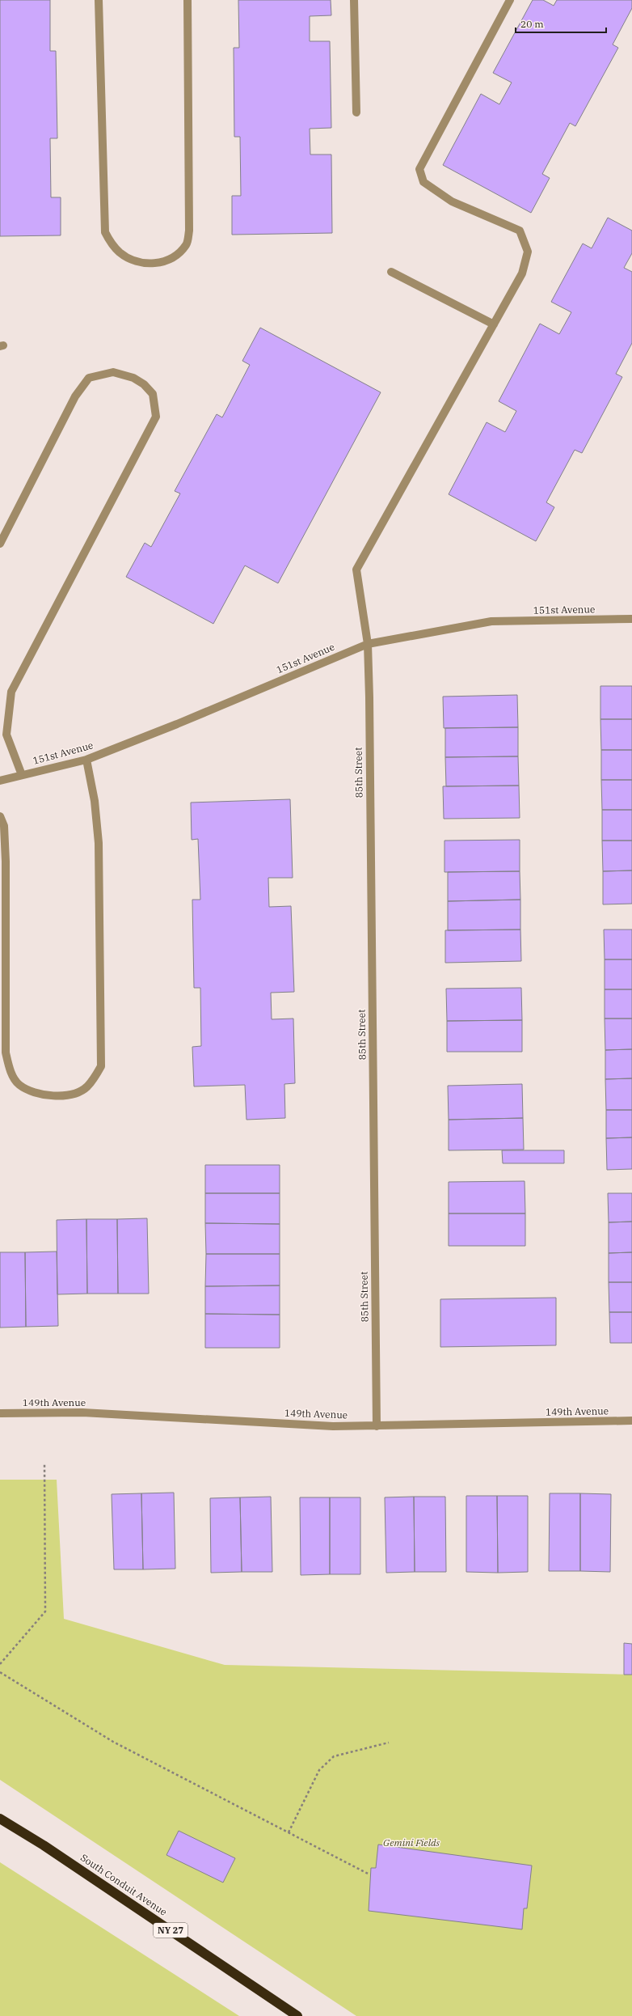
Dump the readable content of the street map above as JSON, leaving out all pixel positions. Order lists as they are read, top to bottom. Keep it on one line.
{"streets":{"highway":["South Conduit Avenue","NY 27"],"street":["151st Avenue","85th Street","149th Avenue"]},"crossings":[["151st Avenue","85th Street"],["85th Street","149th Avenue"]],"parks":["Gemini Fields"],"scale_bar":"20 m"}
